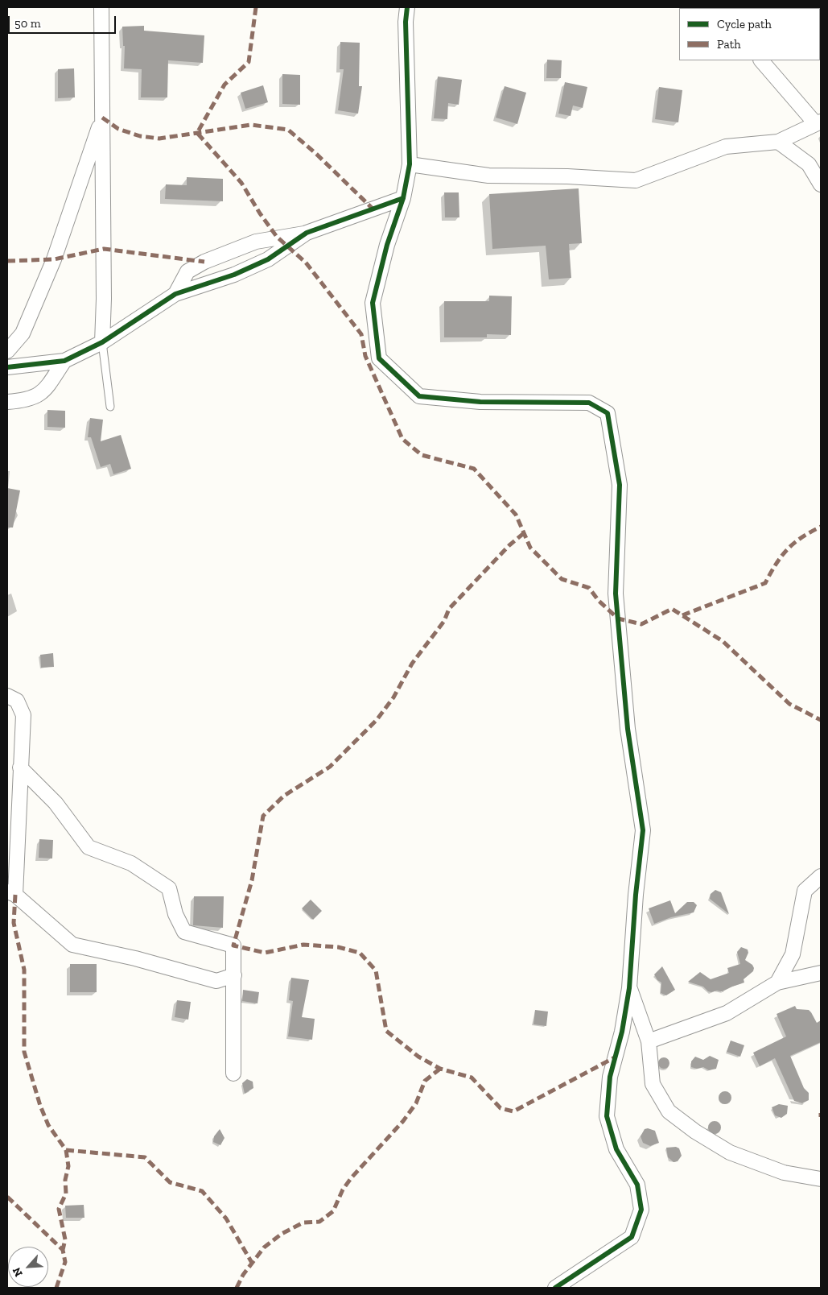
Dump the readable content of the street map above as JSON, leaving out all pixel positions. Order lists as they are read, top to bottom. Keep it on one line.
{"legend":["Cycle path","Path"],"scale_bar":"50 m","north":"bottom left"}
